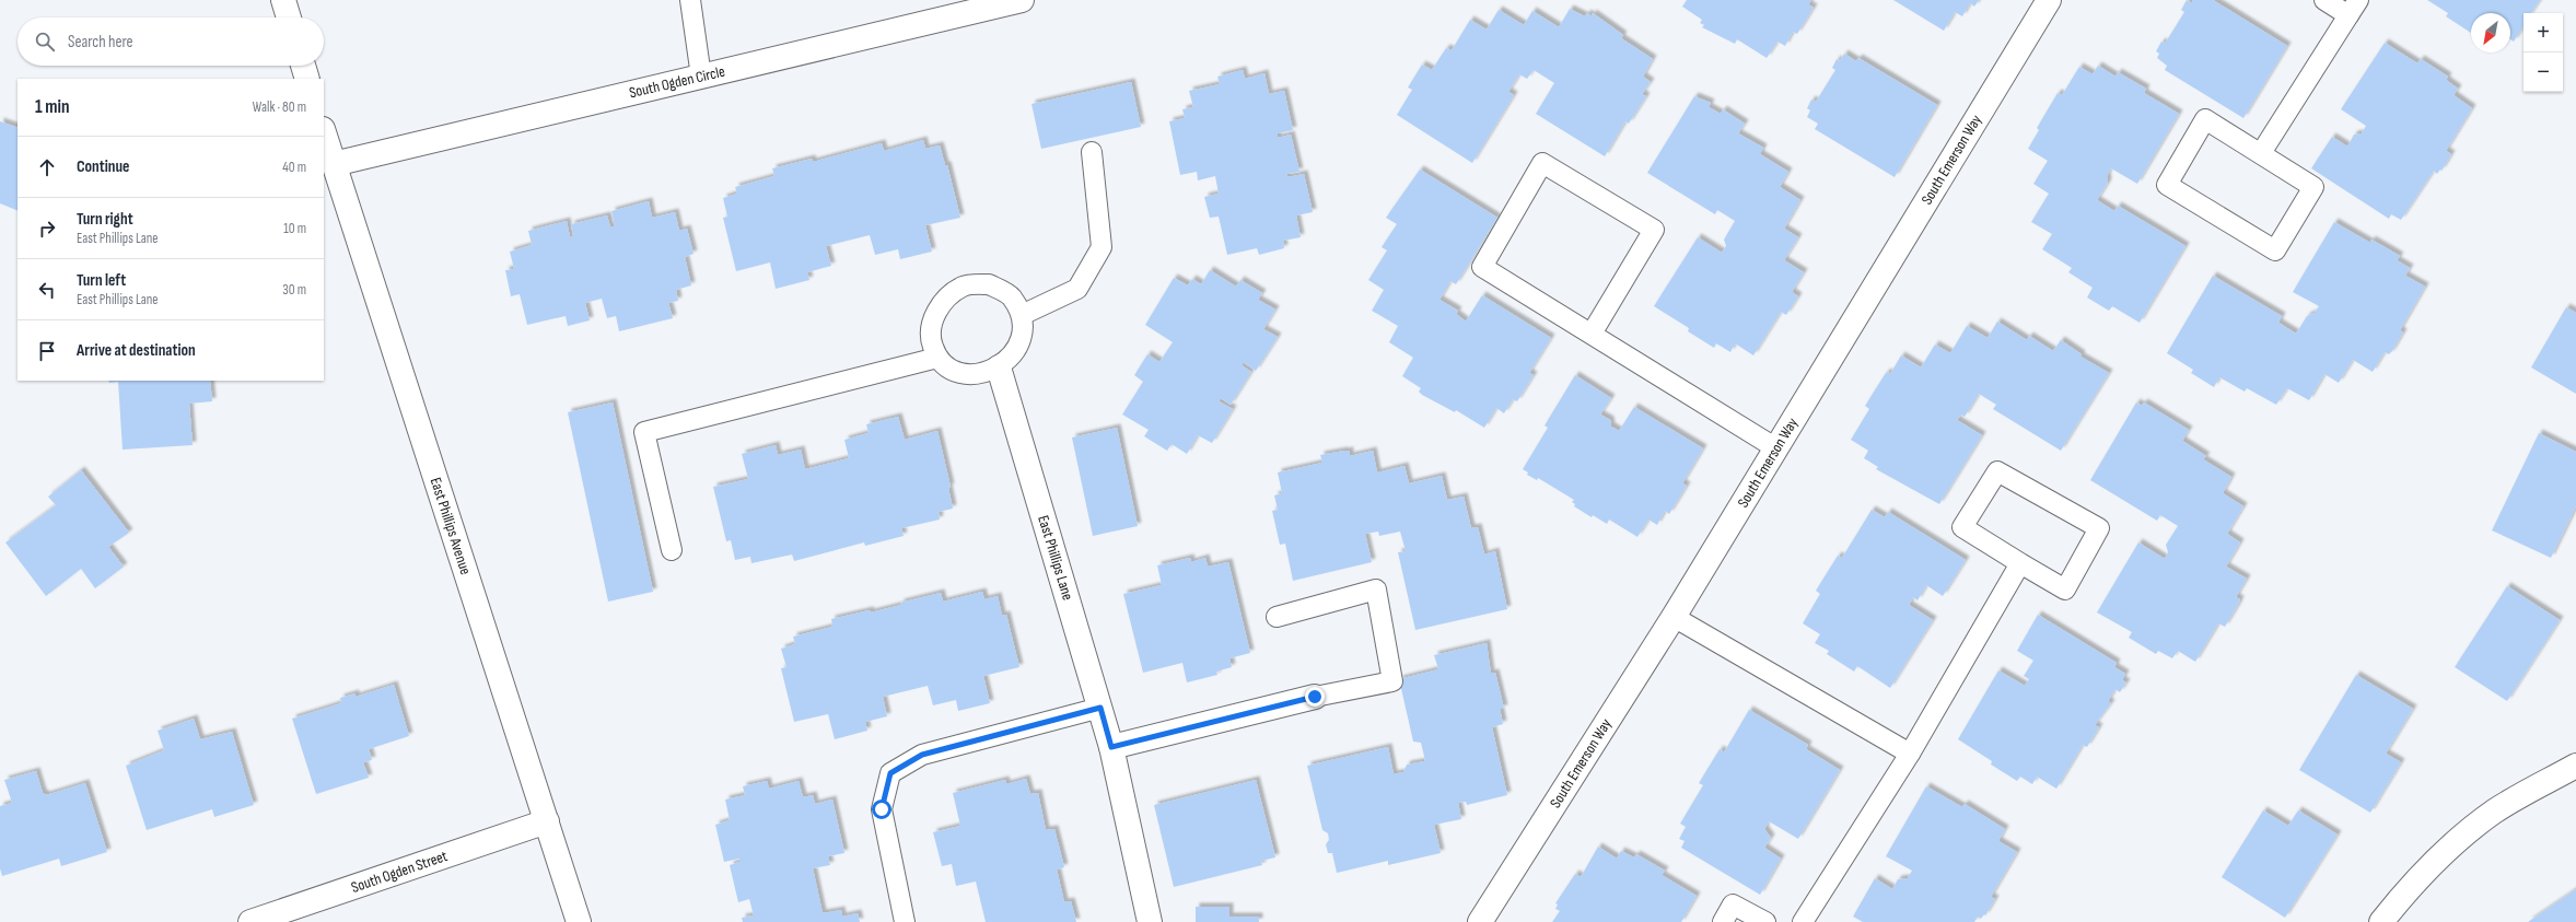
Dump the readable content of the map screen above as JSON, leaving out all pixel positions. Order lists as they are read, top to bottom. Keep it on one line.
{"streets":{"street":["South Ogden Circle","South Emerson Way","East Phillips Avenue","East Phillips Lane","South Ogden Street"]},"crossings":[["South Ogden Circle","East Phillips Avenue"],["East Phillips Avenue","South Ogden Street"]],"north":"bottom left","page":{"map_buttons":["+","−"],"search":"Search here","heading":["1 min","Walk · 80 m"],"list":[["Continue","40 m"],["Turn right","East Phillips Lane","10 m"],["Turn left","East Phillips Lane","30 m"],"Arrive at destination"]}}
